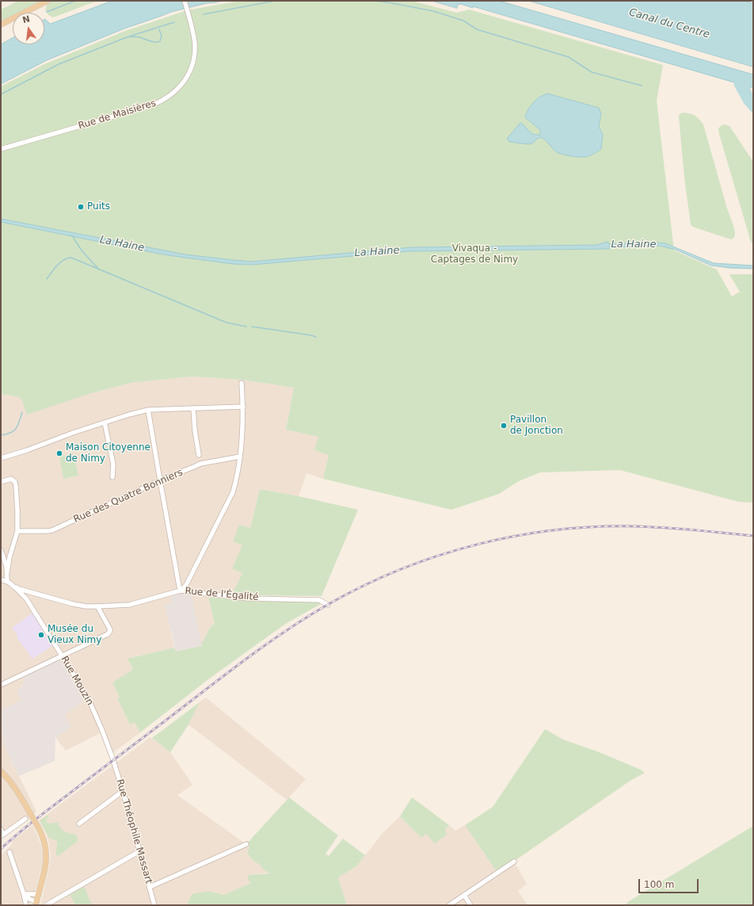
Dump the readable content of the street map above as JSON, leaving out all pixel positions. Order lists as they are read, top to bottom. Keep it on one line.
{"streets":{"street":["Rue de Maisières","Rue des Quatre Bonniers","Rue de l'Égalité","Rue Mouzin","Rue Théophile Massart"]},"crossings":[["Rue de l'Égalité","Rue Mouzin"],["Rue Mouzin","Rue Théophile Massart"]],"water":["Canal du Centre","La Haine"],"parks":["Vivaqua - Captages de Nimy"],"places":["Puits","Pavillon de Jonction","Maison Citoyenne de Nimy","Musée du Vieux Nimy"],"scale_bar":"100 m","north":"top"}
